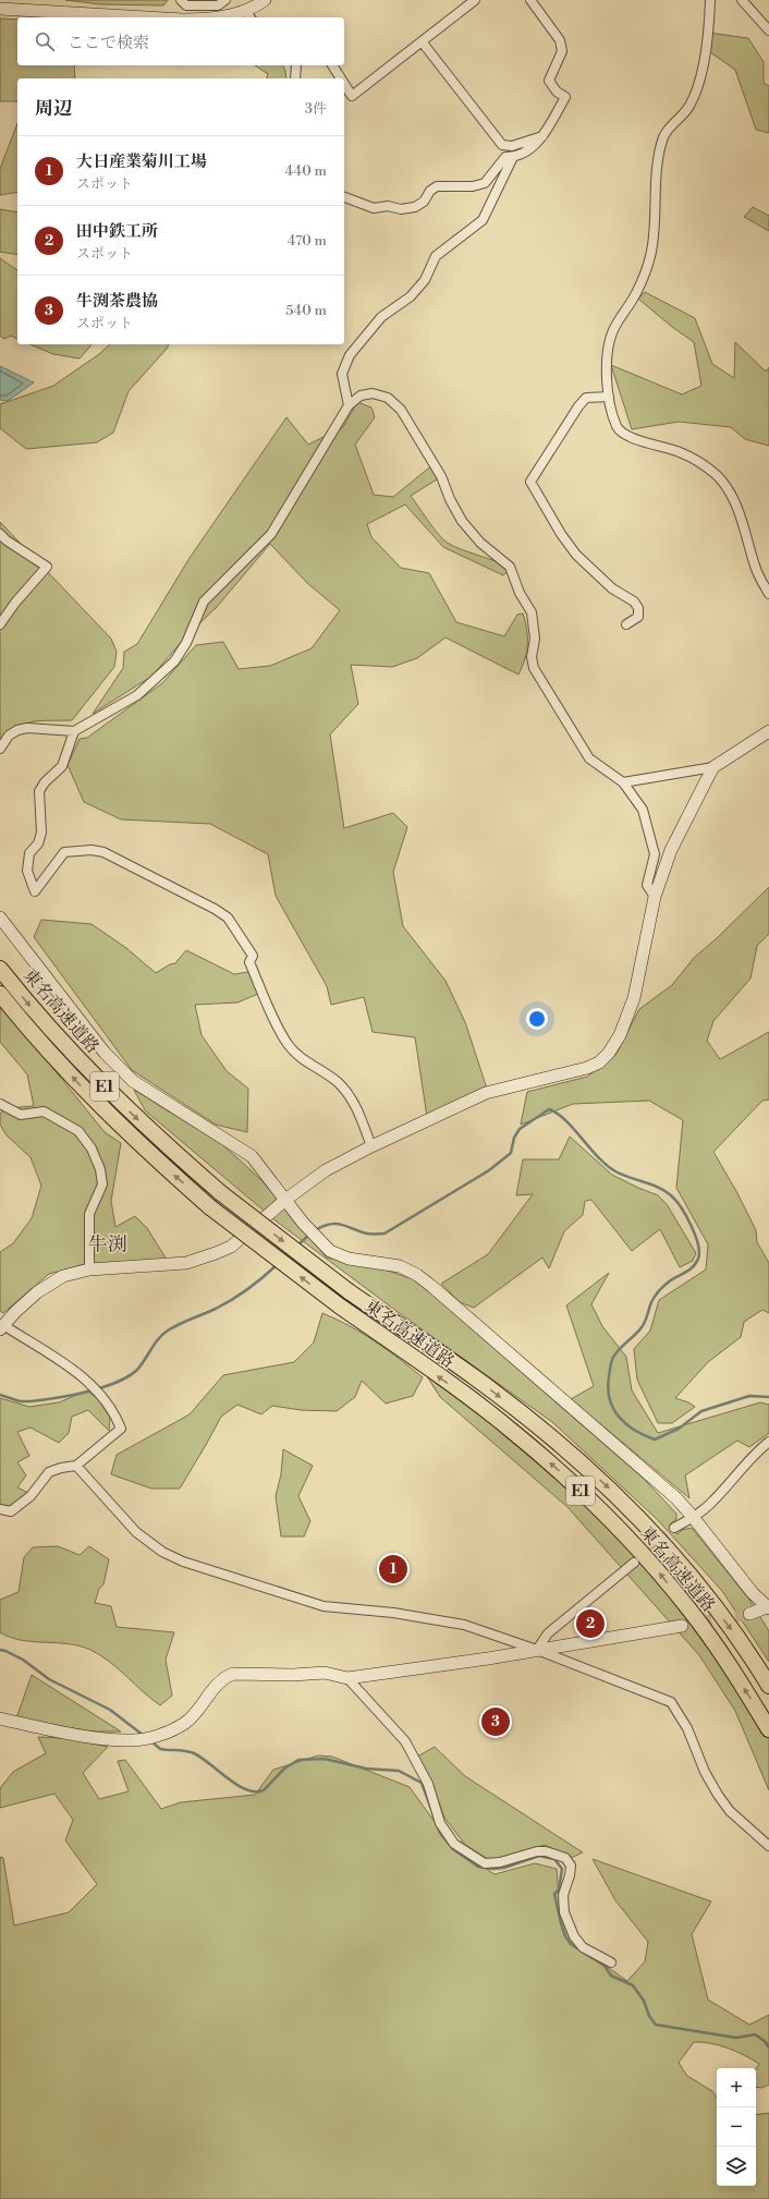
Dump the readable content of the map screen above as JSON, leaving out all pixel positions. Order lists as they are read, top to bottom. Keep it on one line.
{"streets":{"highway":["東名高速道路","E1"]},"districts":["牛渕"],"page":{"search":"ここで検索","heading":["周辺","3件"],"list":[{"mark":"1","name":"大日産業菊川工場","note":"スポット","value":"440 m"},{"mark":"2","name":"田中鉄工所","note":"スポット","value":"470 m"},{"mark":"3","name":"牛渕茶農協","note":"スポット","value":"540 m"}],"pins":["1","2","3"],"map_buttons":["+","−"]}}
